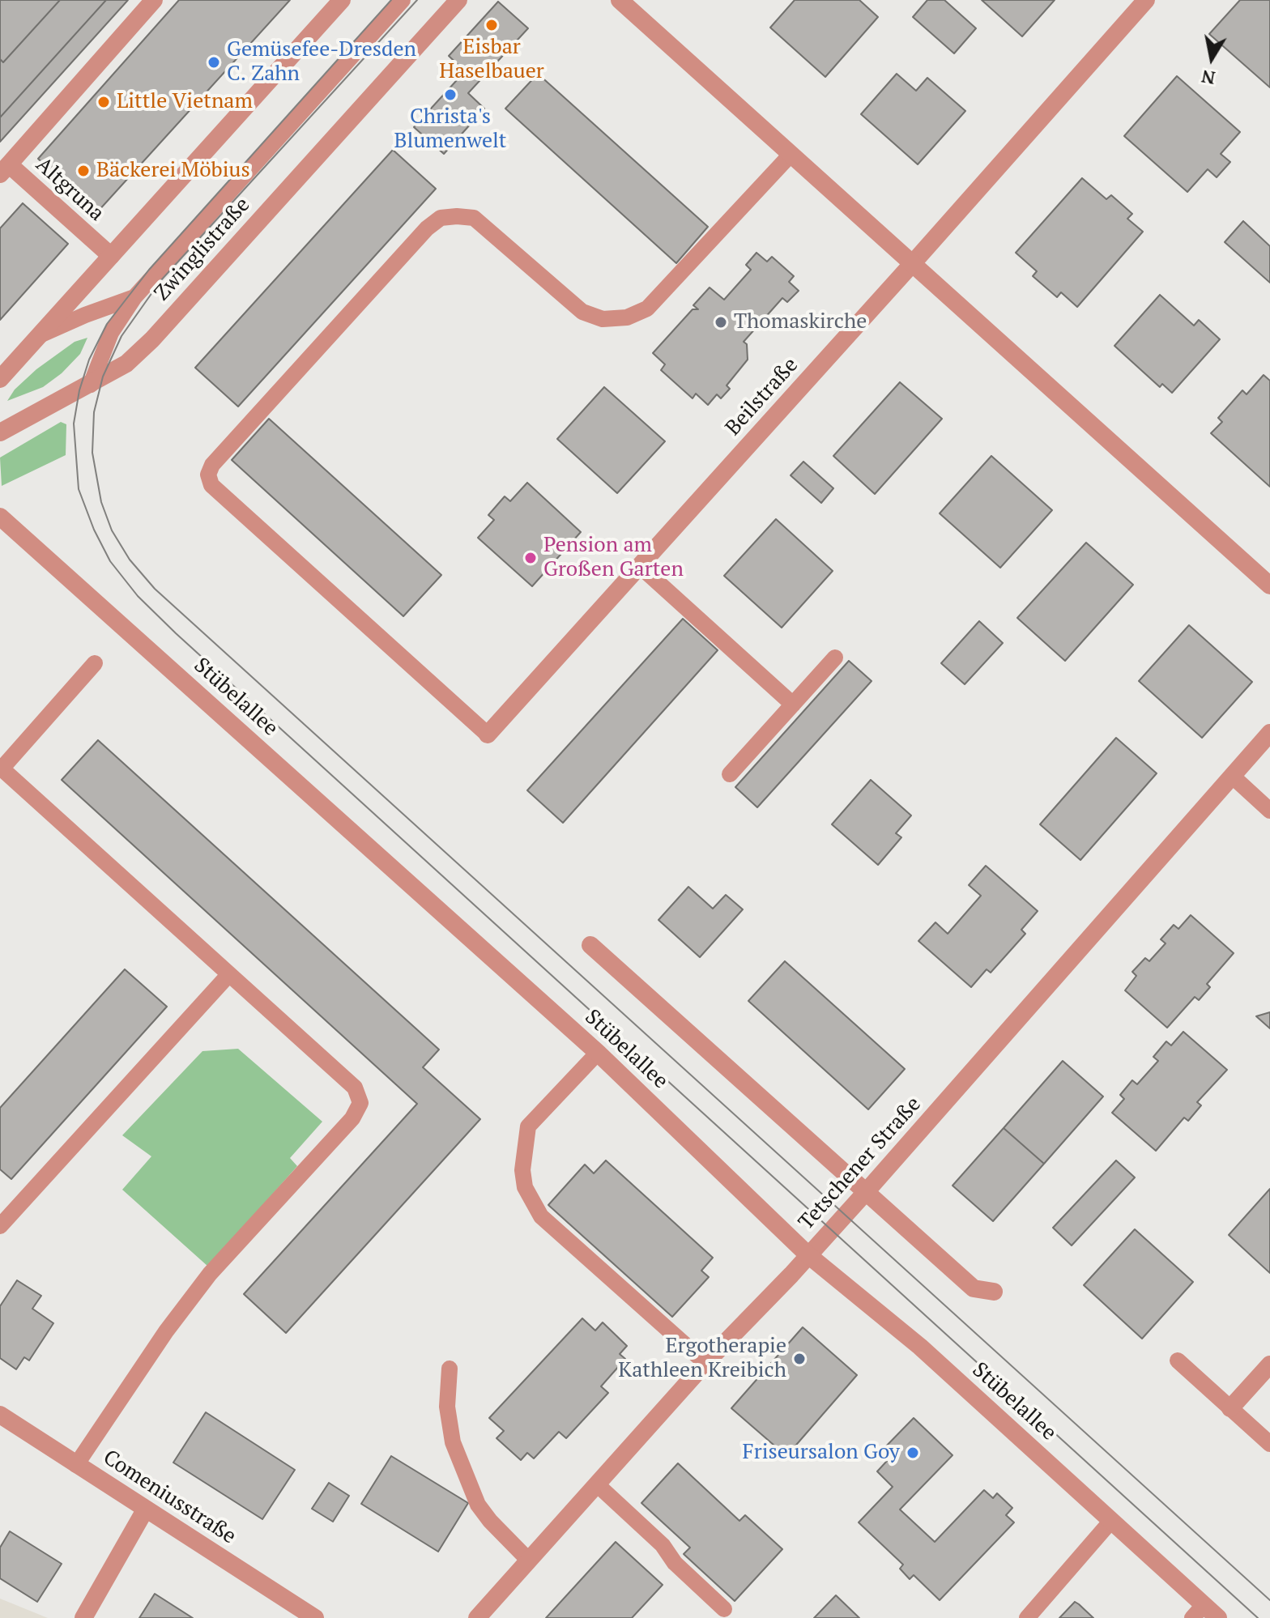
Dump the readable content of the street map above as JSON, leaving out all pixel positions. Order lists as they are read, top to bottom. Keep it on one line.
{"streets":{"street":["Altgruna","Zwinglistraße","Beilstraße","Stübelallee","Tetschener Straße","Comeniusstraße"]},"crossings":[["Stübelallee","Tetschener Straße"]],"places":["Eisbar Haselbauer","Gemüsefee-Dresden C. Zahn","Christa's Blumenwelt","Little Vietnam","Bäckerei Möbius","Thomaskirche","Pension am Großen Garten","Ergotherapie Kathleen Kreibich","Friseursalon Goy"],"north":"bottom"}
